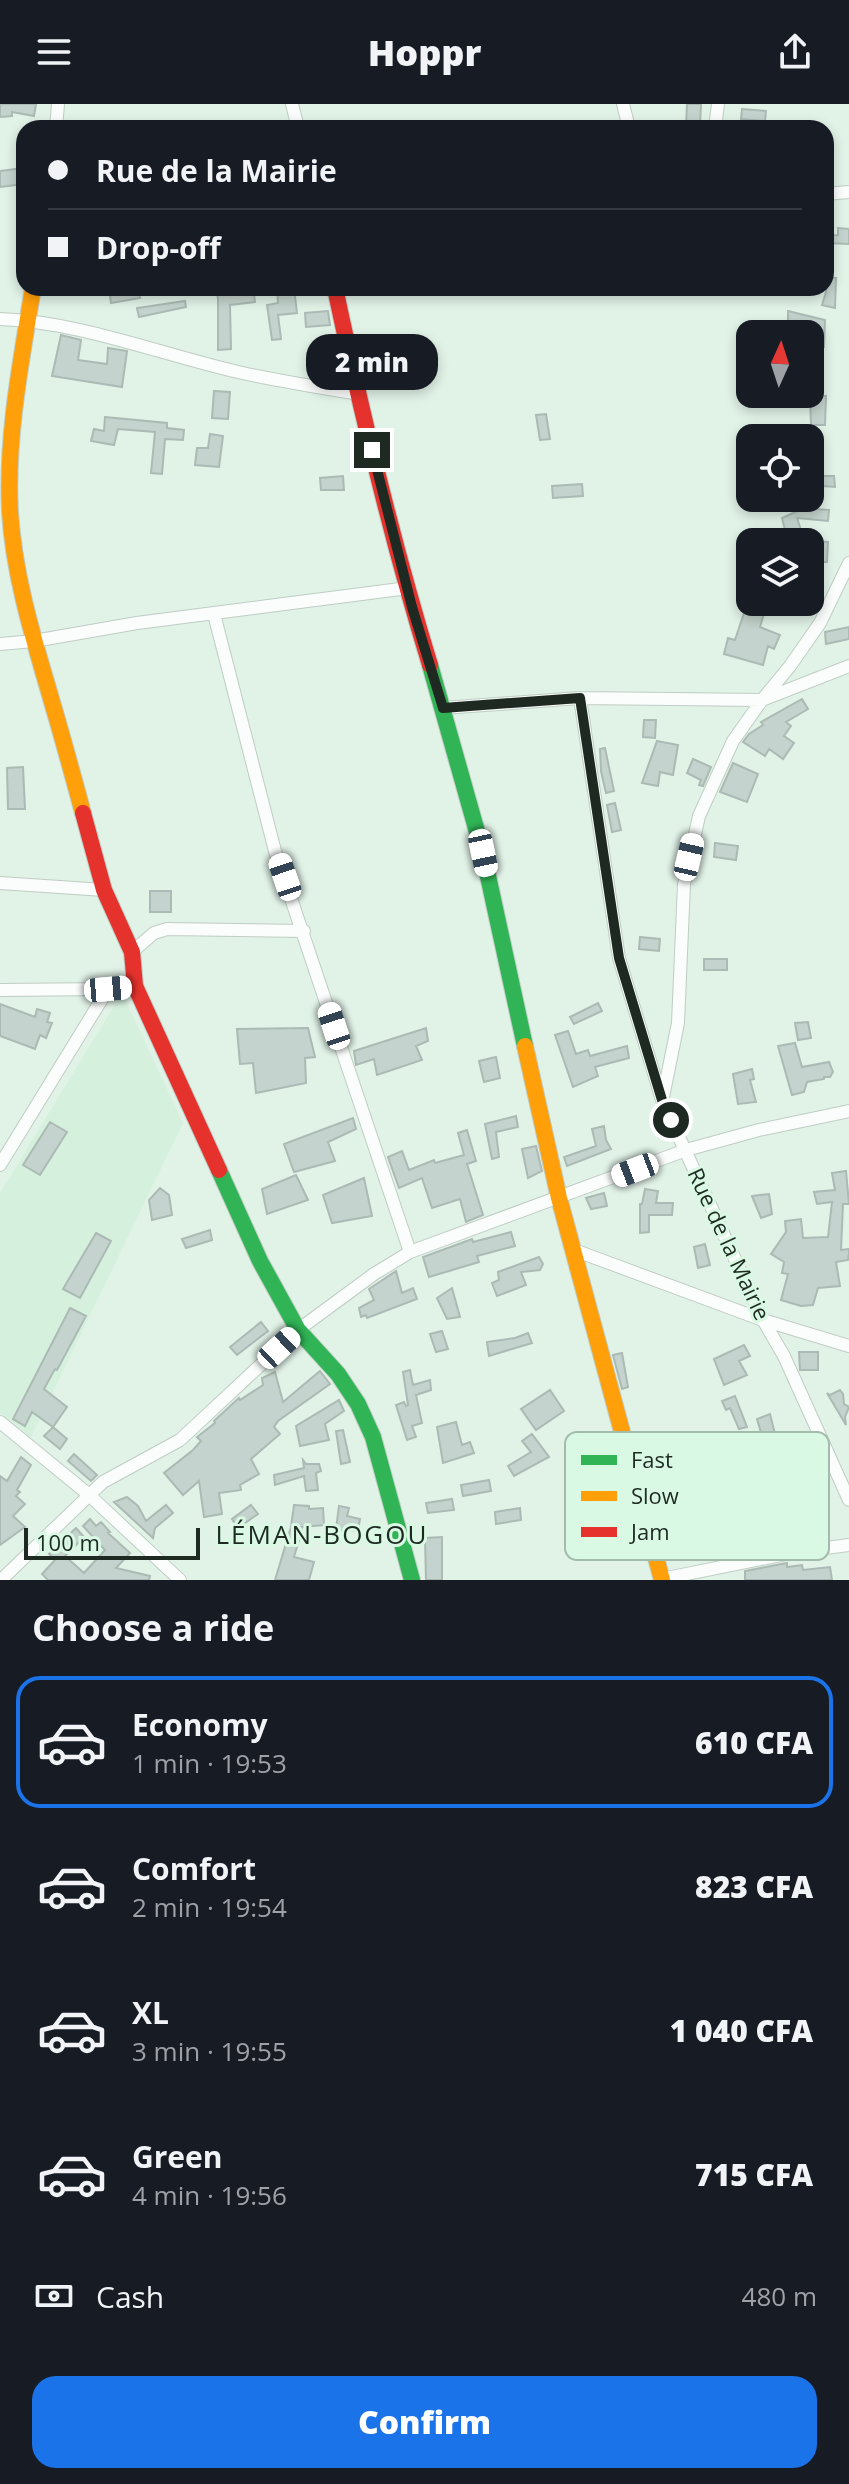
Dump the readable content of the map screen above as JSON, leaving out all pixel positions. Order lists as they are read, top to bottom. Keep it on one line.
{"streets":{"street":["Rue de la Mairie"]},"districts":["LÉMAN-BOGOU"],"legend":["Fast","Slow","Jam"],"scale_bar":"100 m","north":"top","page":{"header":"Hoppr","banner":["Rue de la Mairie","Drop-off"],"bubble":"2 min","scale":"100 m","heading":"Choose a ride","list":[{"name":"Economy","note":"1 min · 19:53","value":"610 CFA"},{"name":"Comfort","note":"2 min · 19:54","value":"823 CFA"},{"name":"XL","note":"3 min · 19:55","value":"1 040 CFA"},{"name":"Green","note":"4 min · 19:56","value":"715 CFA"}],"pay":["Cash","480 m"],"buttons":"Confirm"}}
